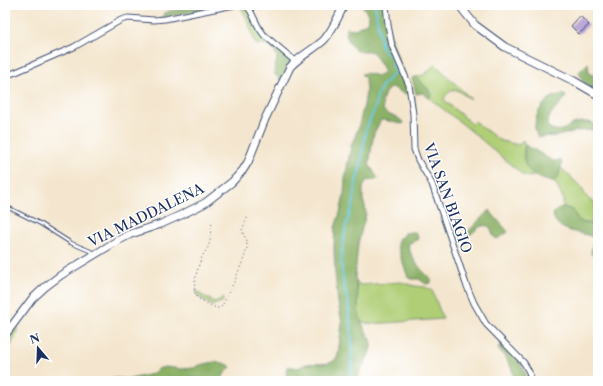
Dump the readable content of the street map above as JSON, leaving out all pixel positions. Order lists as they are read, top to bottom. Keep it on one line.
{"streets":{"street":["VIA SAN BIAGIO","VIA MADDALENA"]},"north":"top"}
